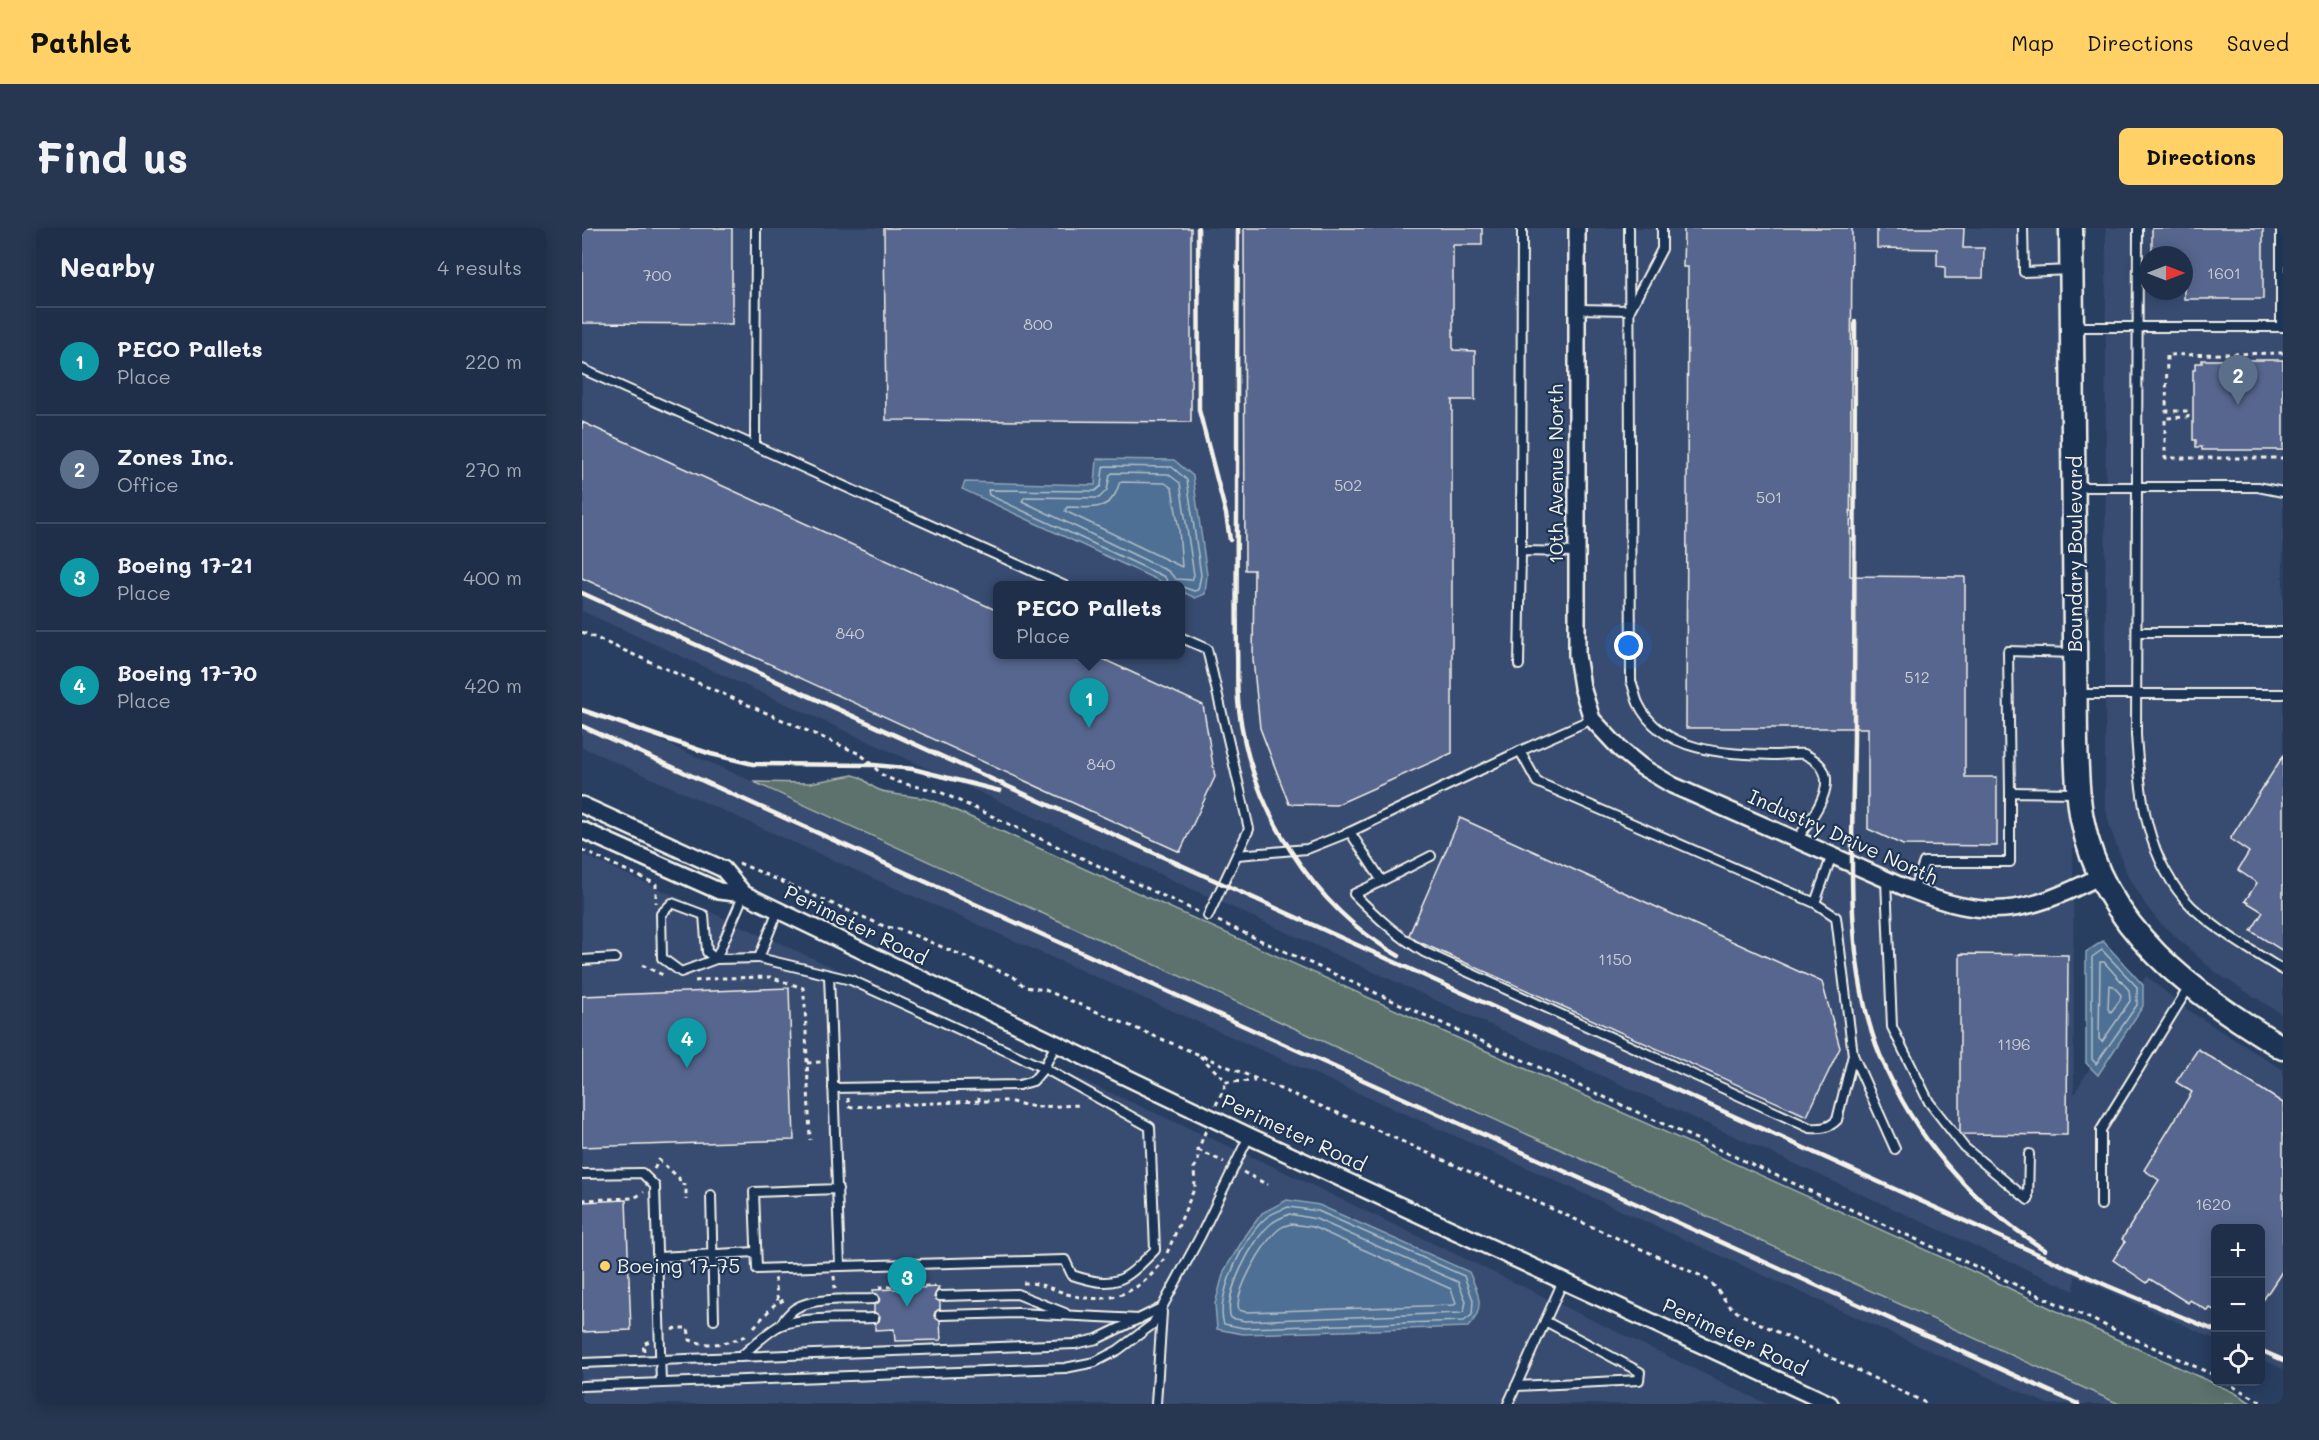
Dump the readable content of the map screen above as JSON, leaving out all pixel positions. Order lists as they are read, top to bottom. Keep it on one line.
{"streets":{"street":["10th Avenue North","Boundary Boulevard","Industry Drive North","Perimeter Road"]},"crossings":[["10th Avenue North","Industry Drive North"],["Boundary Boulevard","Industry Drive North"]],"places":["Boeing 17-75"],"house_numbers":["1601","700","800","502","501","840","512","840","1150","1196","1620"],"north":"right","page":{"header":"Pathlet","nav":["Map","Directions","Saved"],"buttons":"Directions","title":"Find us","heading":["Nearby","4 results"],"list":[{"mark":"1","name":"PECO Pallets","note":"Place","value":"220 m"},{"mark":"2","name":"Zones Inc.","note":"Office","value":"270 m"},{"mark":"3","name":"Boeing 17-21","note":"Place","value":"400 m"},{"mark":"4","name":"Boeing 17-70","note":"Place","value":"420 m"}],"pins":["2","1","4","3"],"popup":["PECO Pallets","Place"],"map_buttons":["+","−"]}}
